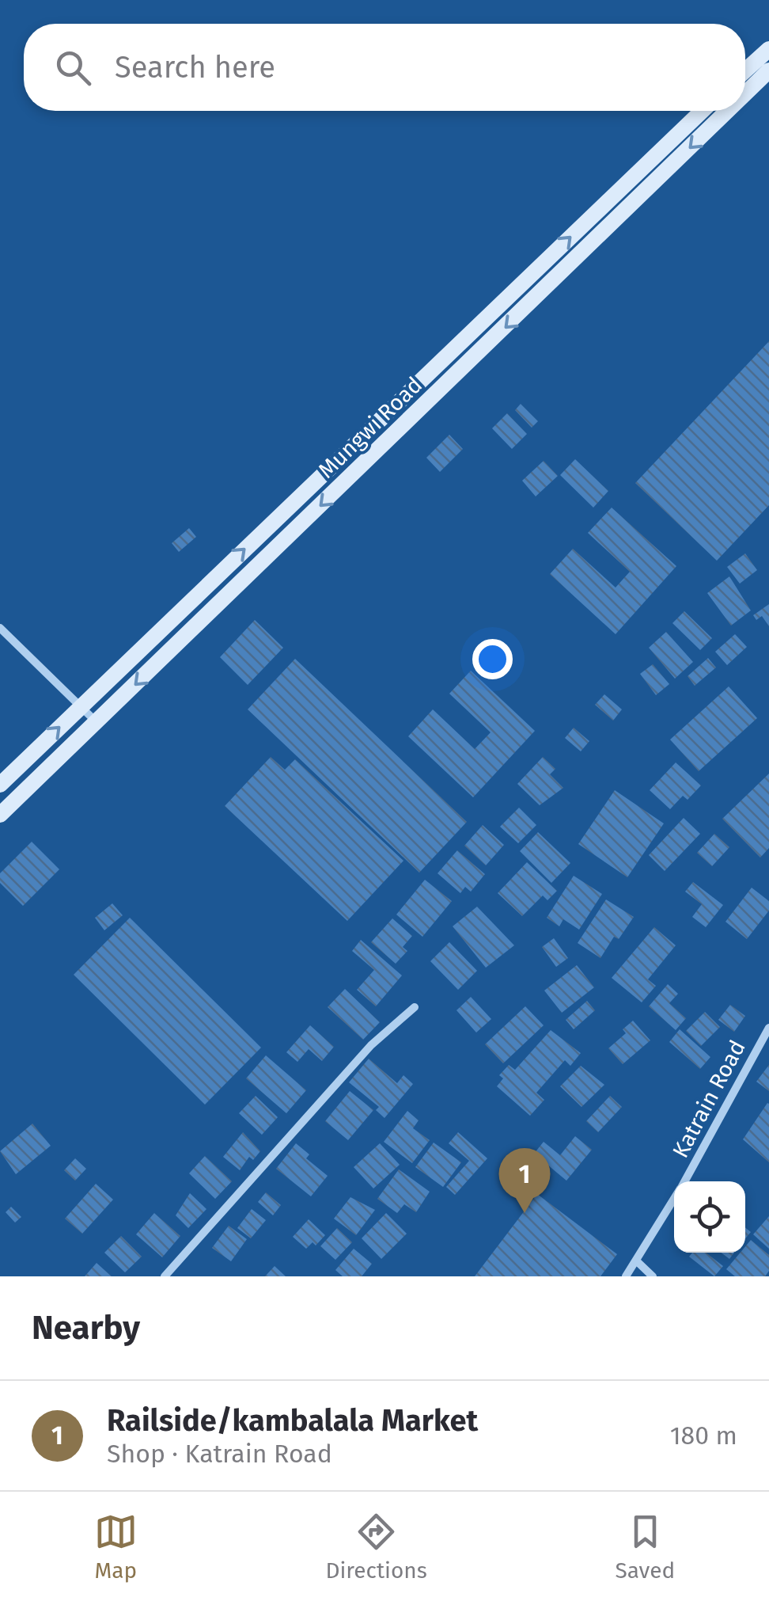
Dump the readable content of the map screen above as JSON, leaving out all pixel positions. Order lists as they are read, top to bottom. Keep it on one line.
{"streets":{"main road":["Mungwi Road"],"street":["Katrain Road"]},"page":{"search":"Search here","pins":"1","heading":"Nearby","list":[{"mark":"1","name":"Railside/kambalala Market","note":"Shop · Katrain Road","value":"180 m"}],"nav":["Map","Directions","Saved"]}}
